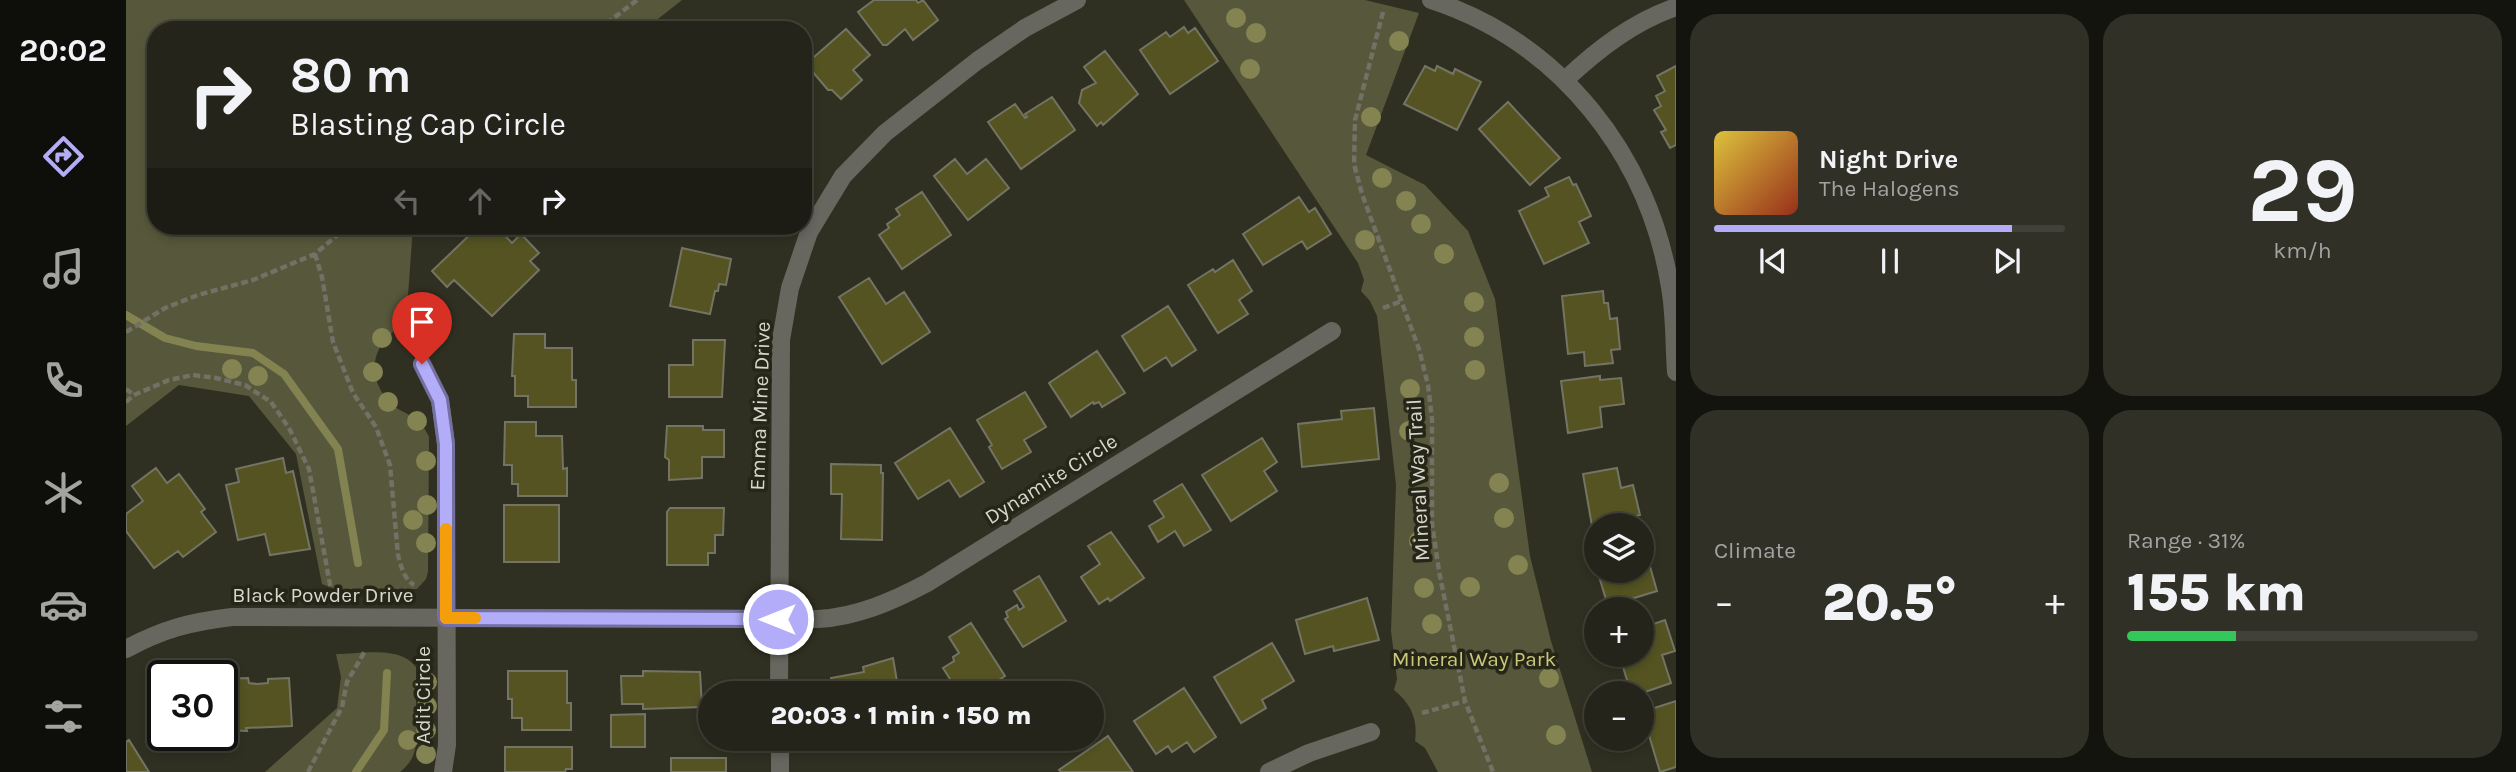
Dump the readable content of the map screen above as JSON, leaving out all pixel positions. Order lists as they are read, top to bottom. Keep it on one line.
{"streets":{"street":["Emma Mine Drive","Dynamite Circle","Black Powder Drive","Adit Circle"],"path":["Mineral Way Trail"]},"crossings":[["Emma Mine Drive","Dynamite Circle"],["Emma Mine Drive","Black Powder Drive"],["Dynamite Circle","Black Powder Drive"],["Black Powder Drive","Adit Circle"]],"parks":["Mineral Way Park"],"page":{"tabs":"20:02","tile":[["29","km/h"],"Climate",["Range · 31%","155 km"]],"turn":["80 m","Blasting Cap Circle"],"song":["Night Drive","The Halogens"],"map_buttons":["+","−"],"heat":["−","20.5°","+"],"limit":"30","trip":"20:03 · 1 min · 150 m"}}
